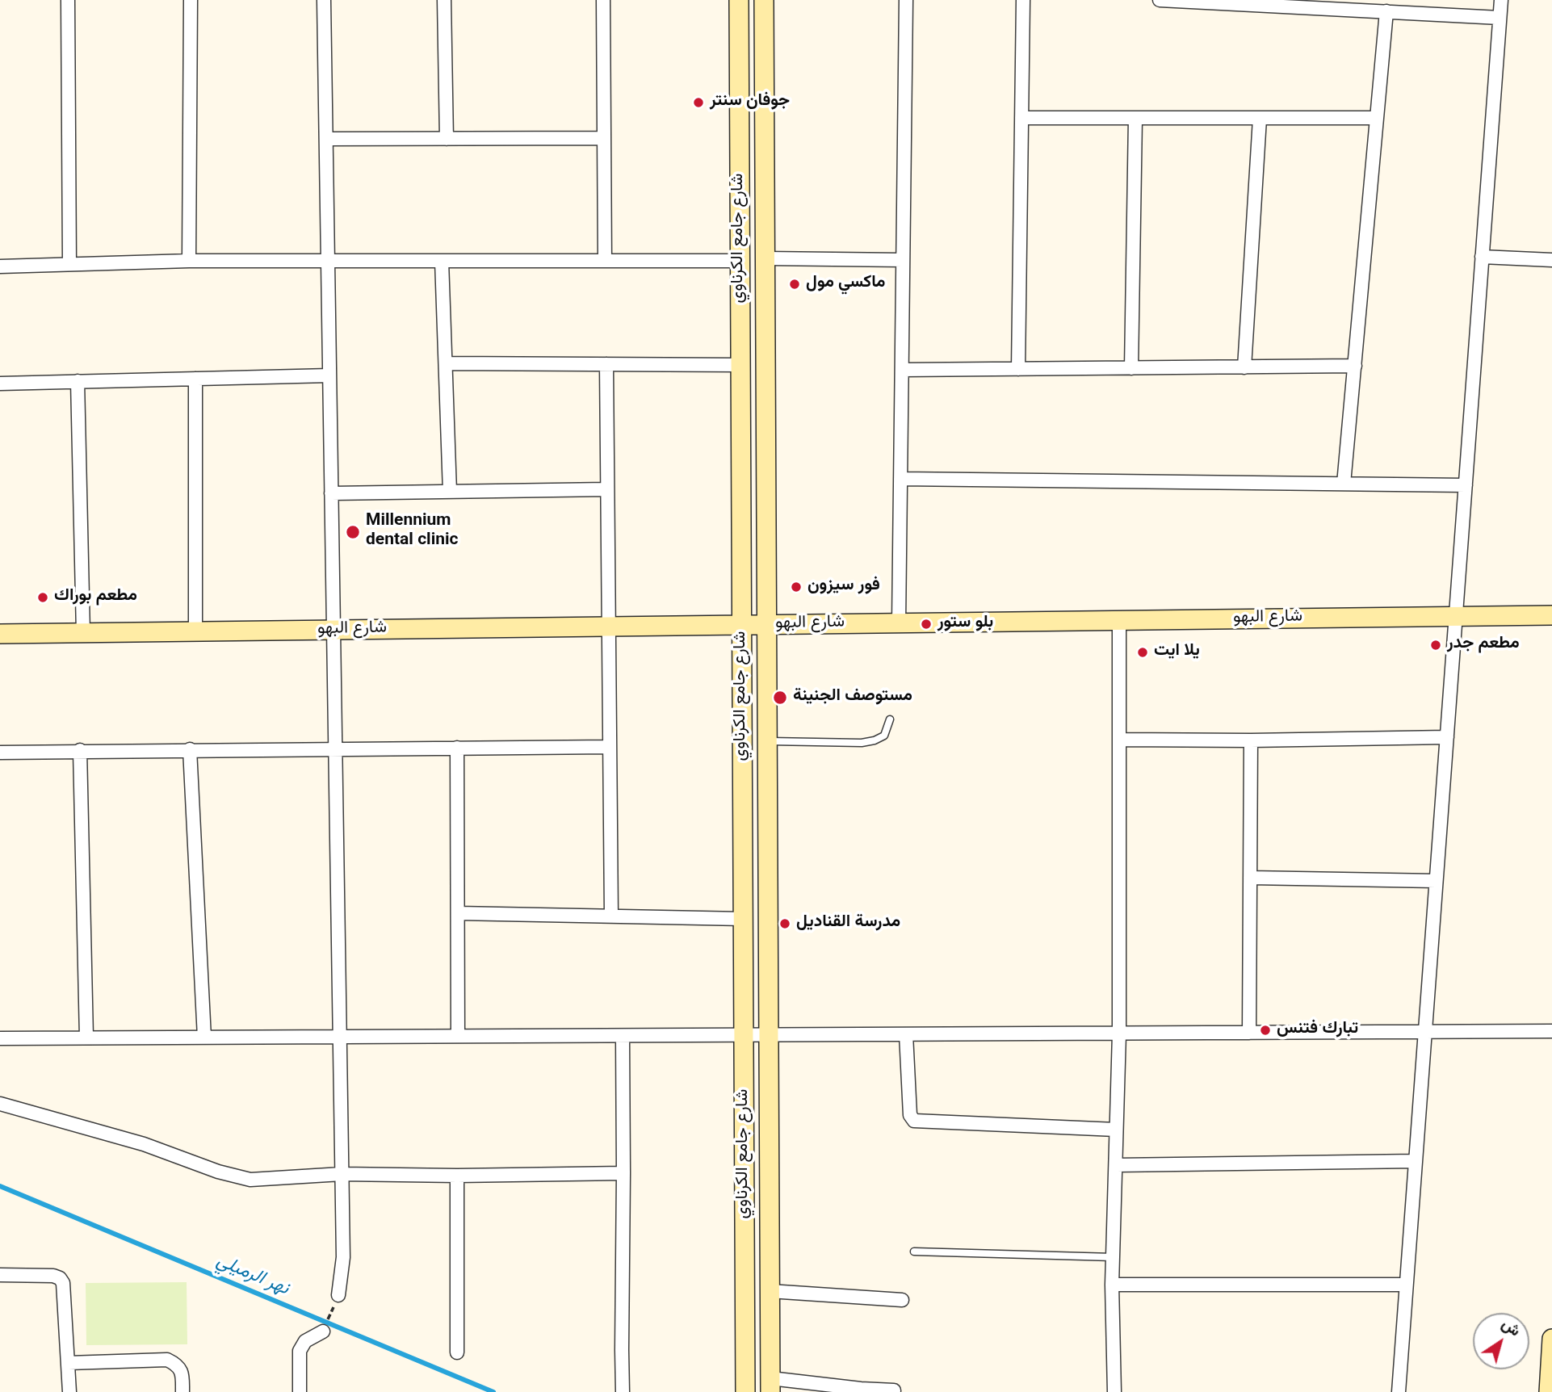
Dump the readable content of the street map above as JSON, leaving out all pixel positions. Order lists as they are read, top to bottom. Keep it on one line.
{"streets":{"main road":["شارع جامع الكرناوي","شارع البهو"]},"crossings":[["شارع جامع الكرناوي","شارع البهو"]],"water":["نهر الرميلي"],"places":["جوفان سنتر","ماكسي مول","Millennium dental clinic","فور سيزون","مطعم بوراك","بلو ستور","مطعم جدر","يلا ايت","مستوصف الجنينة","مدرسة القناديل","تبارك فتنس"],"north":"top right"}
